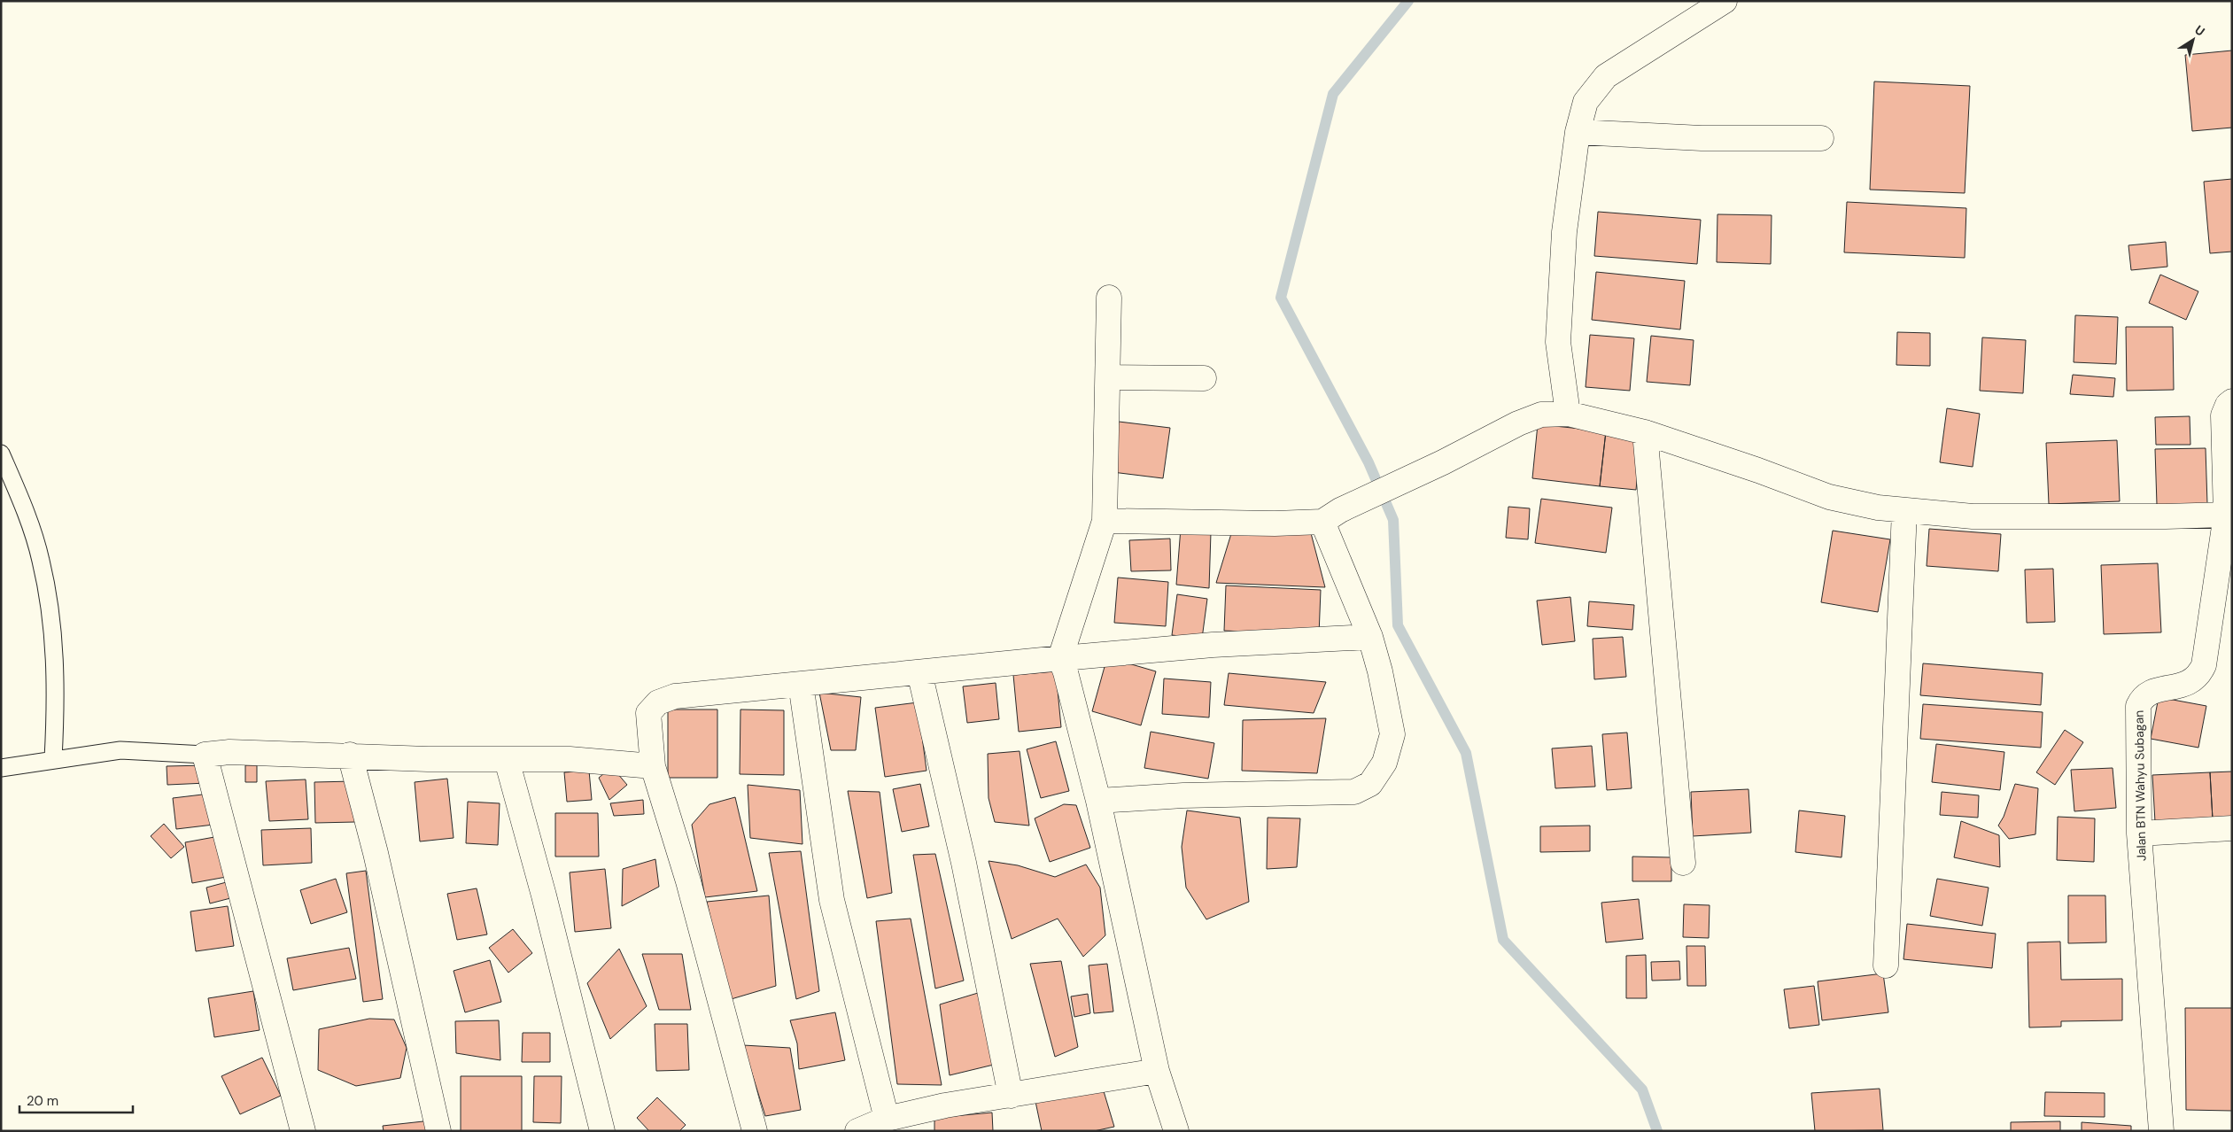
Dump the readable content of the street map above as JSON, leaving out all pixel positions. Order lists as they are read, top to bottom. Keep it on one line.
{"streets":{"street":["Jalan BTN Wahyu Subagan"]},"scale_bar":"20 m","north":"top right"}
